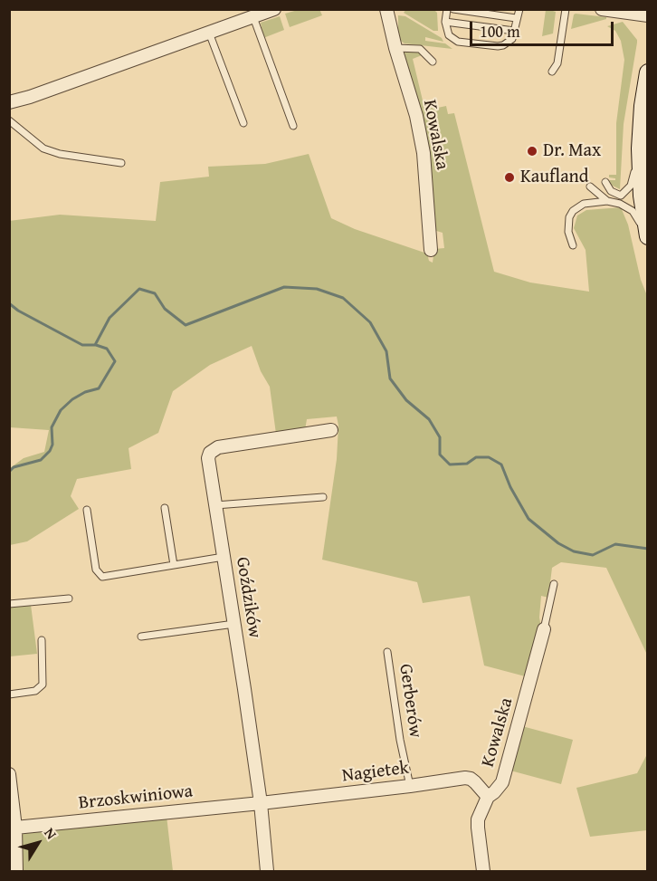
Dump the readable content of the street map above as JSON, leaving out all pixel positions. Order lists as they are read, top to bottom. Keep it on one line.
{"streets":{"street":["Kowalska","Goździków","Nagietek","Brzoskwiniowa"],"lane":["Gerberów"]},"crossings":[["Kowalska","Nagietek"],["Goździków","Nagietek"],["Goździków","Brzoskwiniowa"],["Gerberów","Nagietek"],["Nagietek","Brzoskwiniowa"]],"places":["Dr. Max","Kaufland"],"scale_bar":"100 m","north":"top right"}
